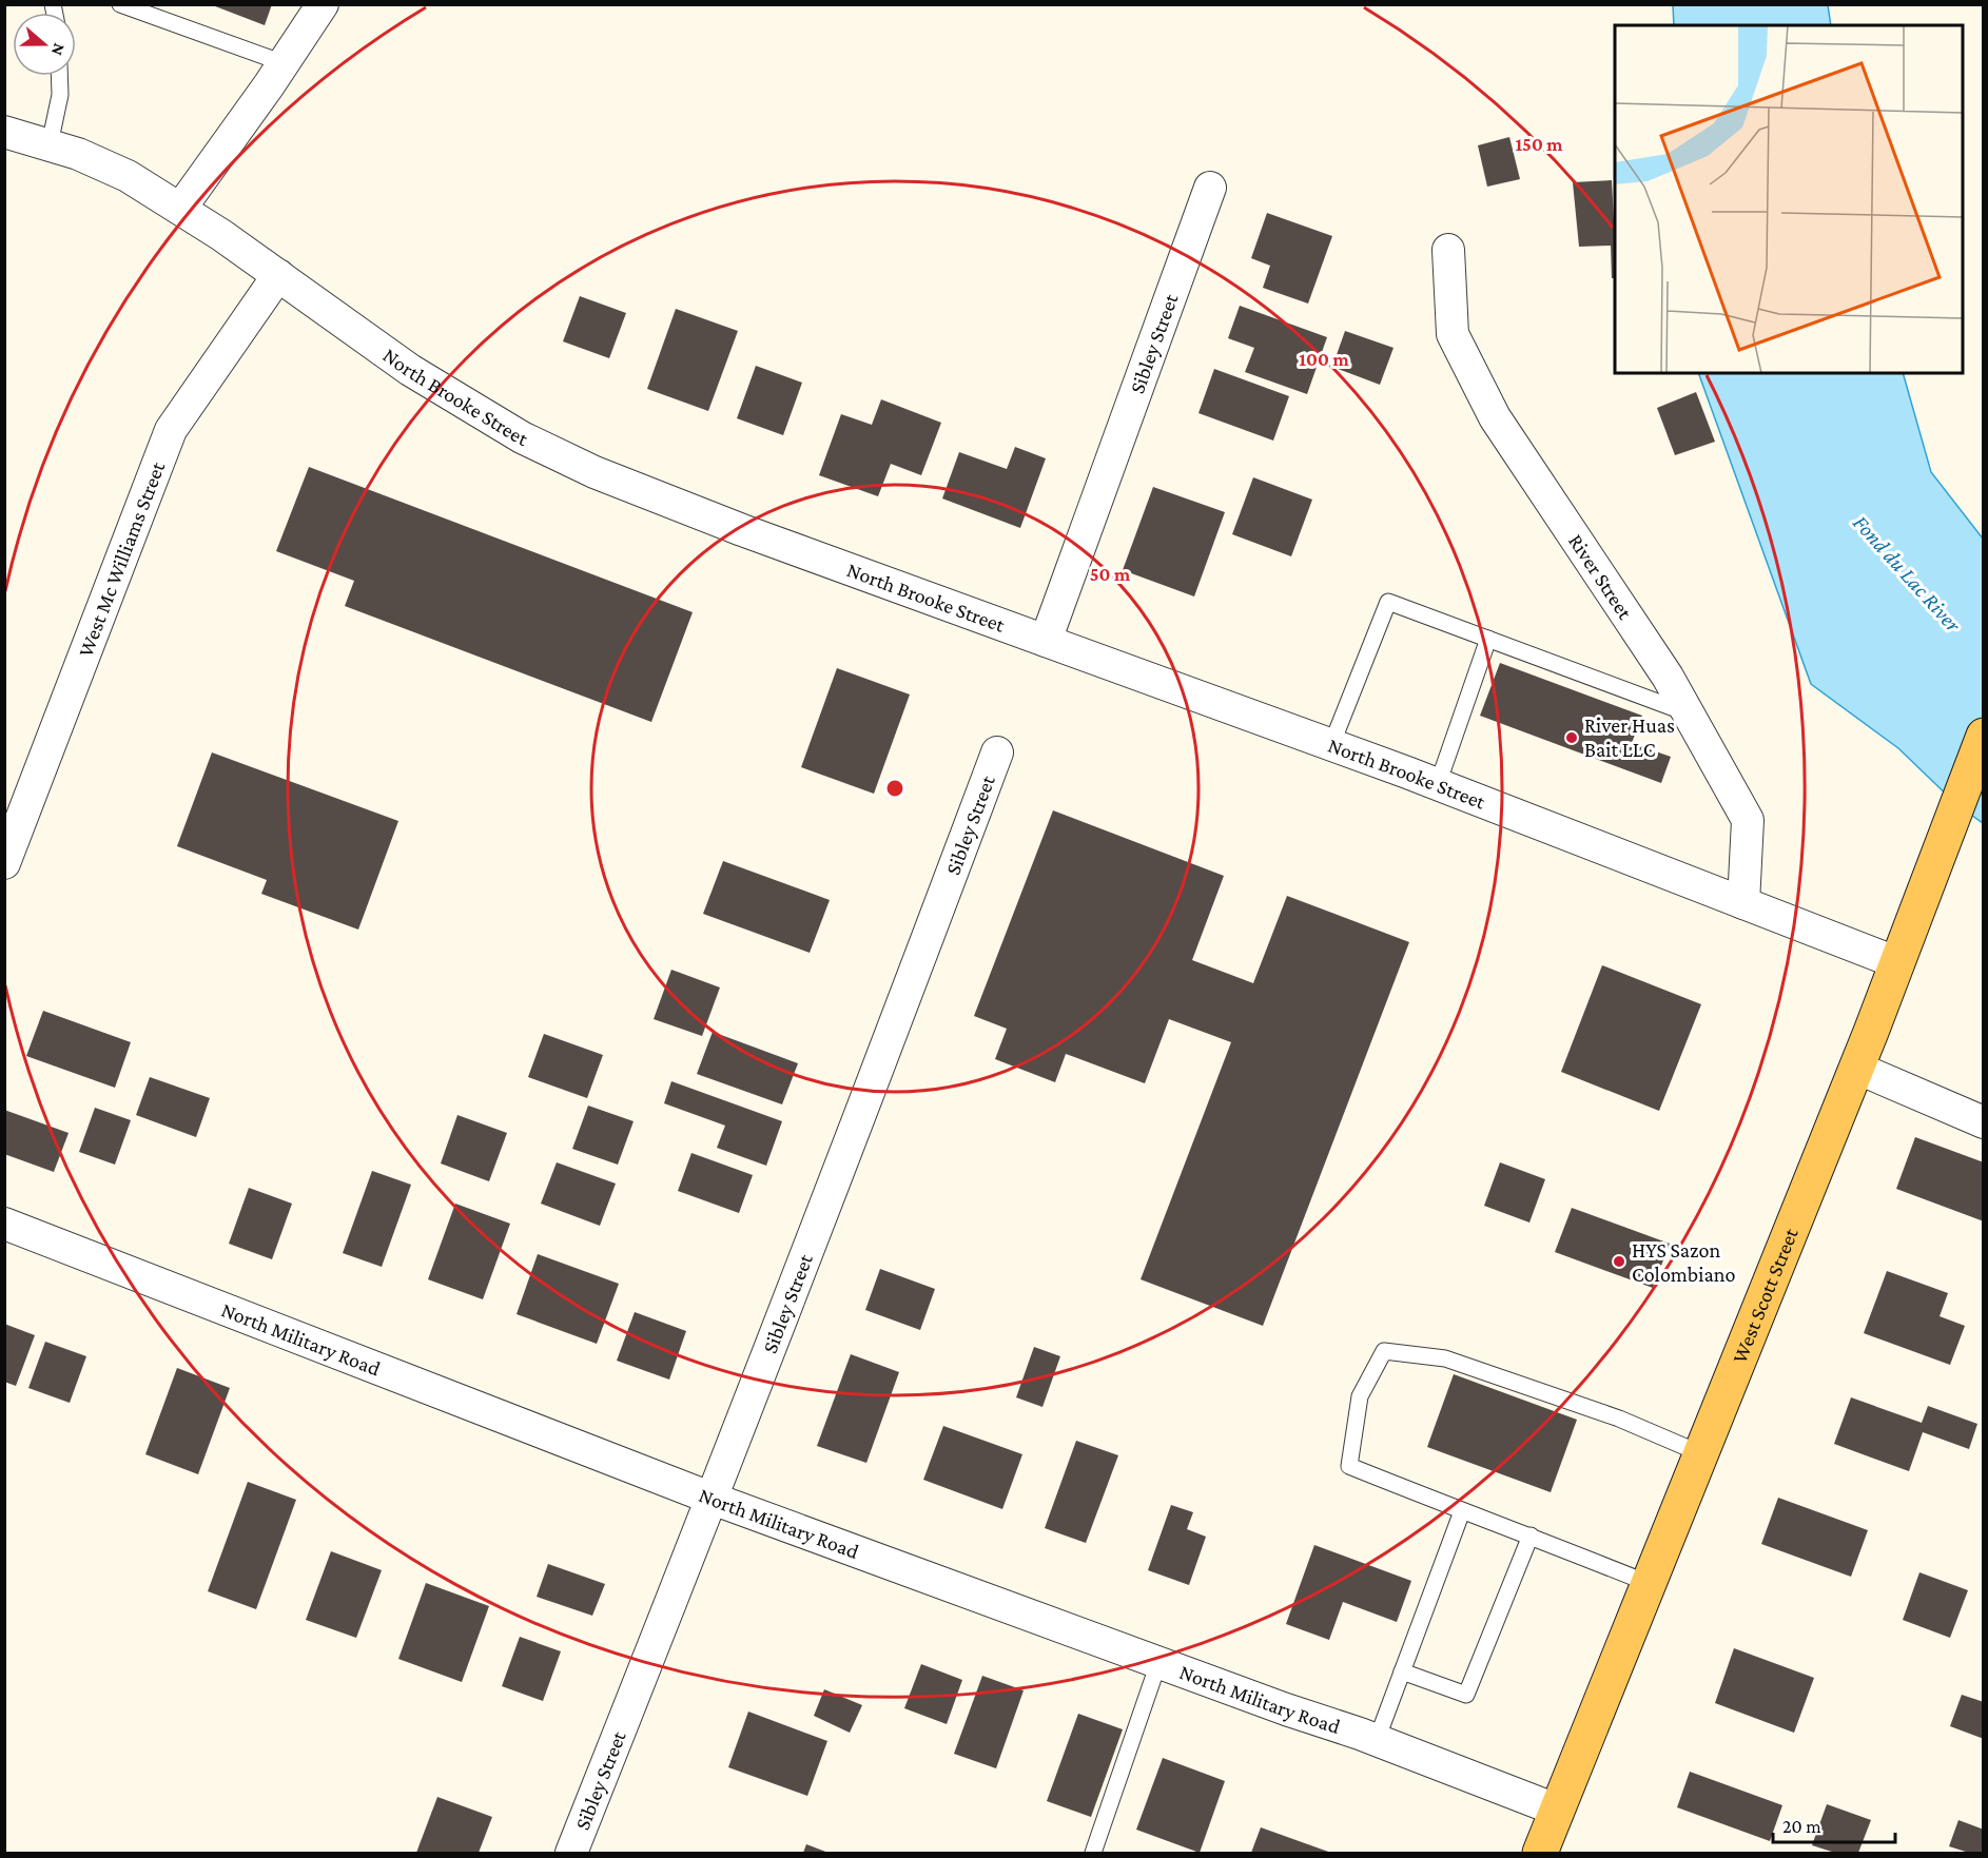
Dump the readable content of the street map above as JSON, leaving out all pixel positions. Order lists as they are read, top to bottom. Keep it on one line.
{"streets":{"main road":["West Scott Street"],"street":["Sibley Street","North Brooke Street","West Mc Williams Street","River Street","North Military Road"]},"crossings":[["Sibley Street","North Brooke Street"],["Sibley Street","North Military Road"],["North Brooke Street","West Mc Williams Street"],["North Brooke Street","River Street"],["North Brooke Street","West Scott Street"],["West Scott Street","North Military Road"]],"water":["Fond du Lac River"],"places":["River Huas Bait LLC","HYS Sazon Colombiano"],"scale_bar":"20 m","north":"right","rings":["150 m","100 m","50 m"]}
